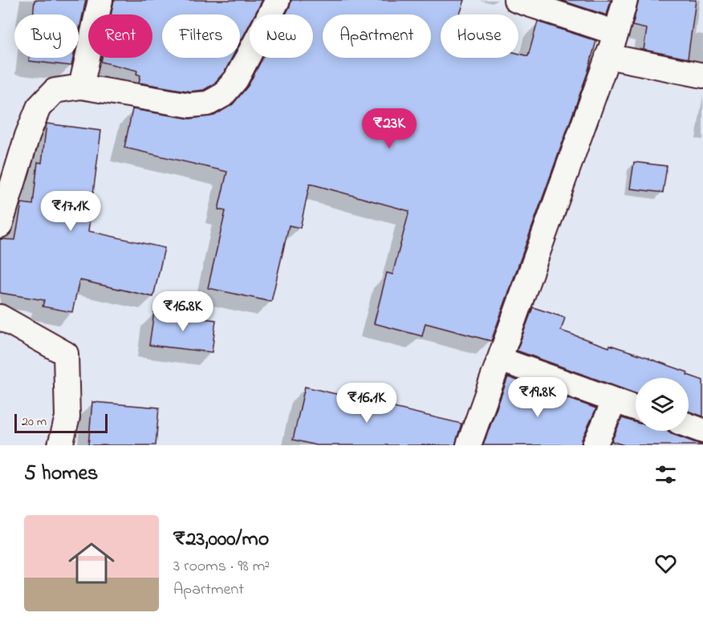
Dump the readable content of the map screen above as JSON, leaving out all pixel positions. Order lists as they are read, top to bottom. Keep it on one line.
{"scale_bar":"20 m","page":{"chip":["Buy","Rent","Filters","New","Apartment","House"],"price":["₹23K","₹17.1K","₹16.8K","₹19.8K","₹16.1K"],"scale":"20 m","heading":"5 homes","list":[{"name":"₹23,000/mo","note":"3 rooms · 98 m² · Apartment"}]}}
